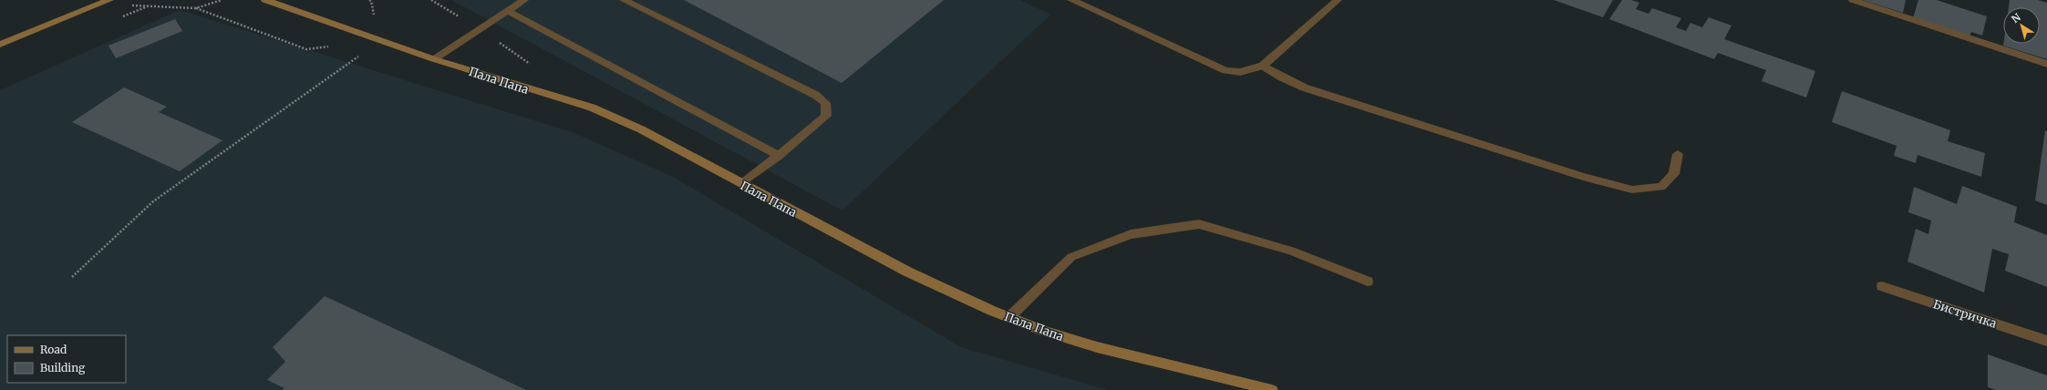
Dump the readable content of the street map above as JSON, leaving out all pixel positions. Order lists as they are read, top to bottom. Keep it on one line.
{"streets":{"street":["Пала Папа","Бистричка"]},"legend":["Road","Building"],"north":"top left"}
